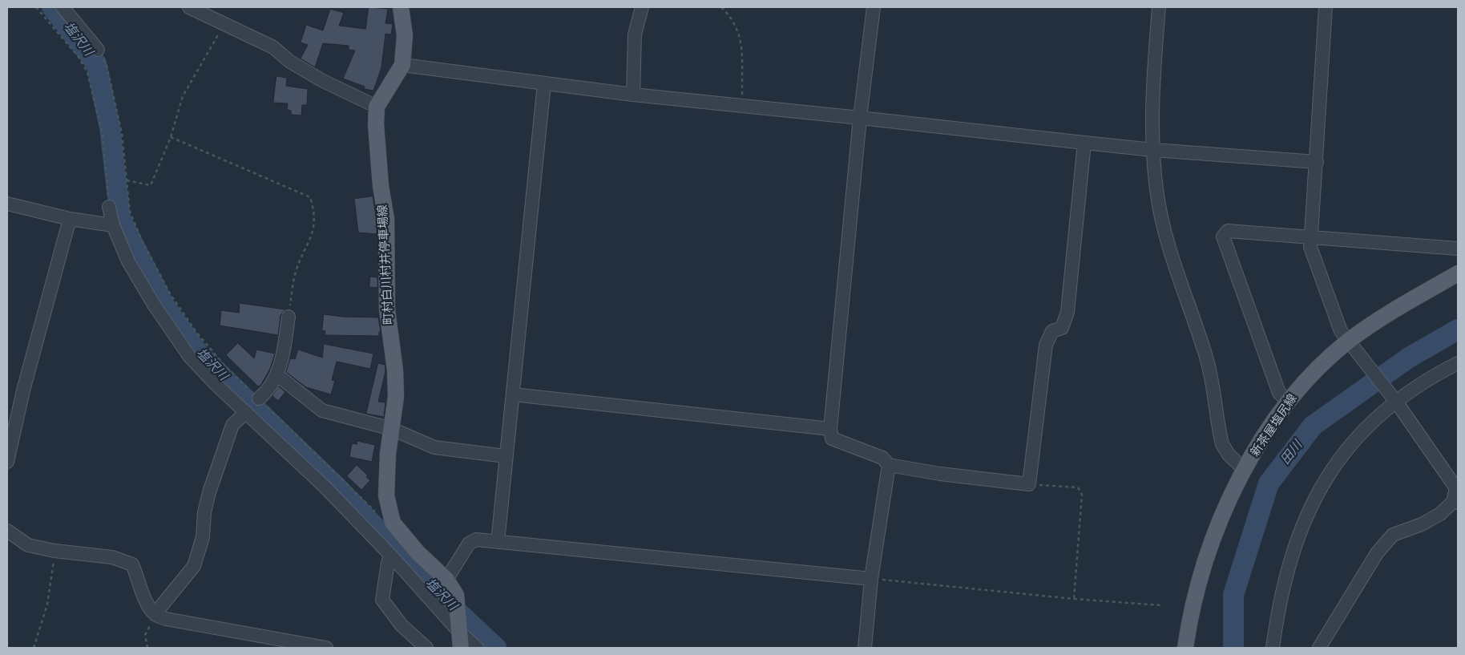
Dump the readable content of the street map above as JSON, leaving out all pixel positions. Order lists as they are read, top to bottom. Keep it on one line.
{"streets":{"main road":["町村白川村井停車場線","新茶屋塩尻線"]},"water":["塩沢川","田川"]}
